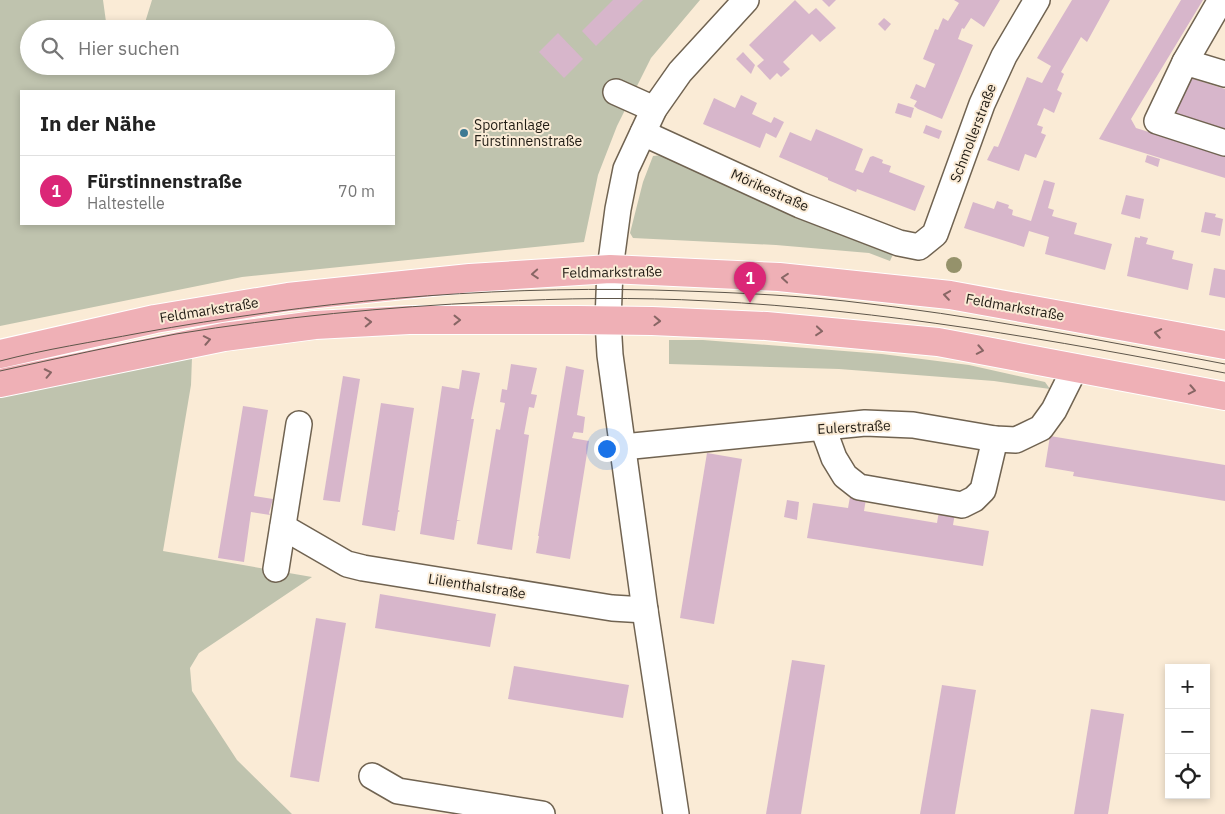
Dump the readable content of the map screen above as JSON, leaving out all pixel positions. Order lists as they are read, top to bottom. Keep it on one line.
{"streets":{"main road":["Feldmarkstraße"],"street":["Schmollerstraße","Mörikestraße","Eulerstraße","Lilienthalstraße"]},"crossings":[["Schmollerstraße","Mörikestraße"],["Feldmarkstraße","Eulerstraße"]],"places":["Sportanlage Fürstinnenstraße"],"page":{"search":"Hier suchen","heading":"In der Nähe","list":[{"mark":"1","name":"Fürstinnenstraße","note":"Haltestelle","value":"70 m"}],"pins":"1","map_buttons":["+","−"]}}
